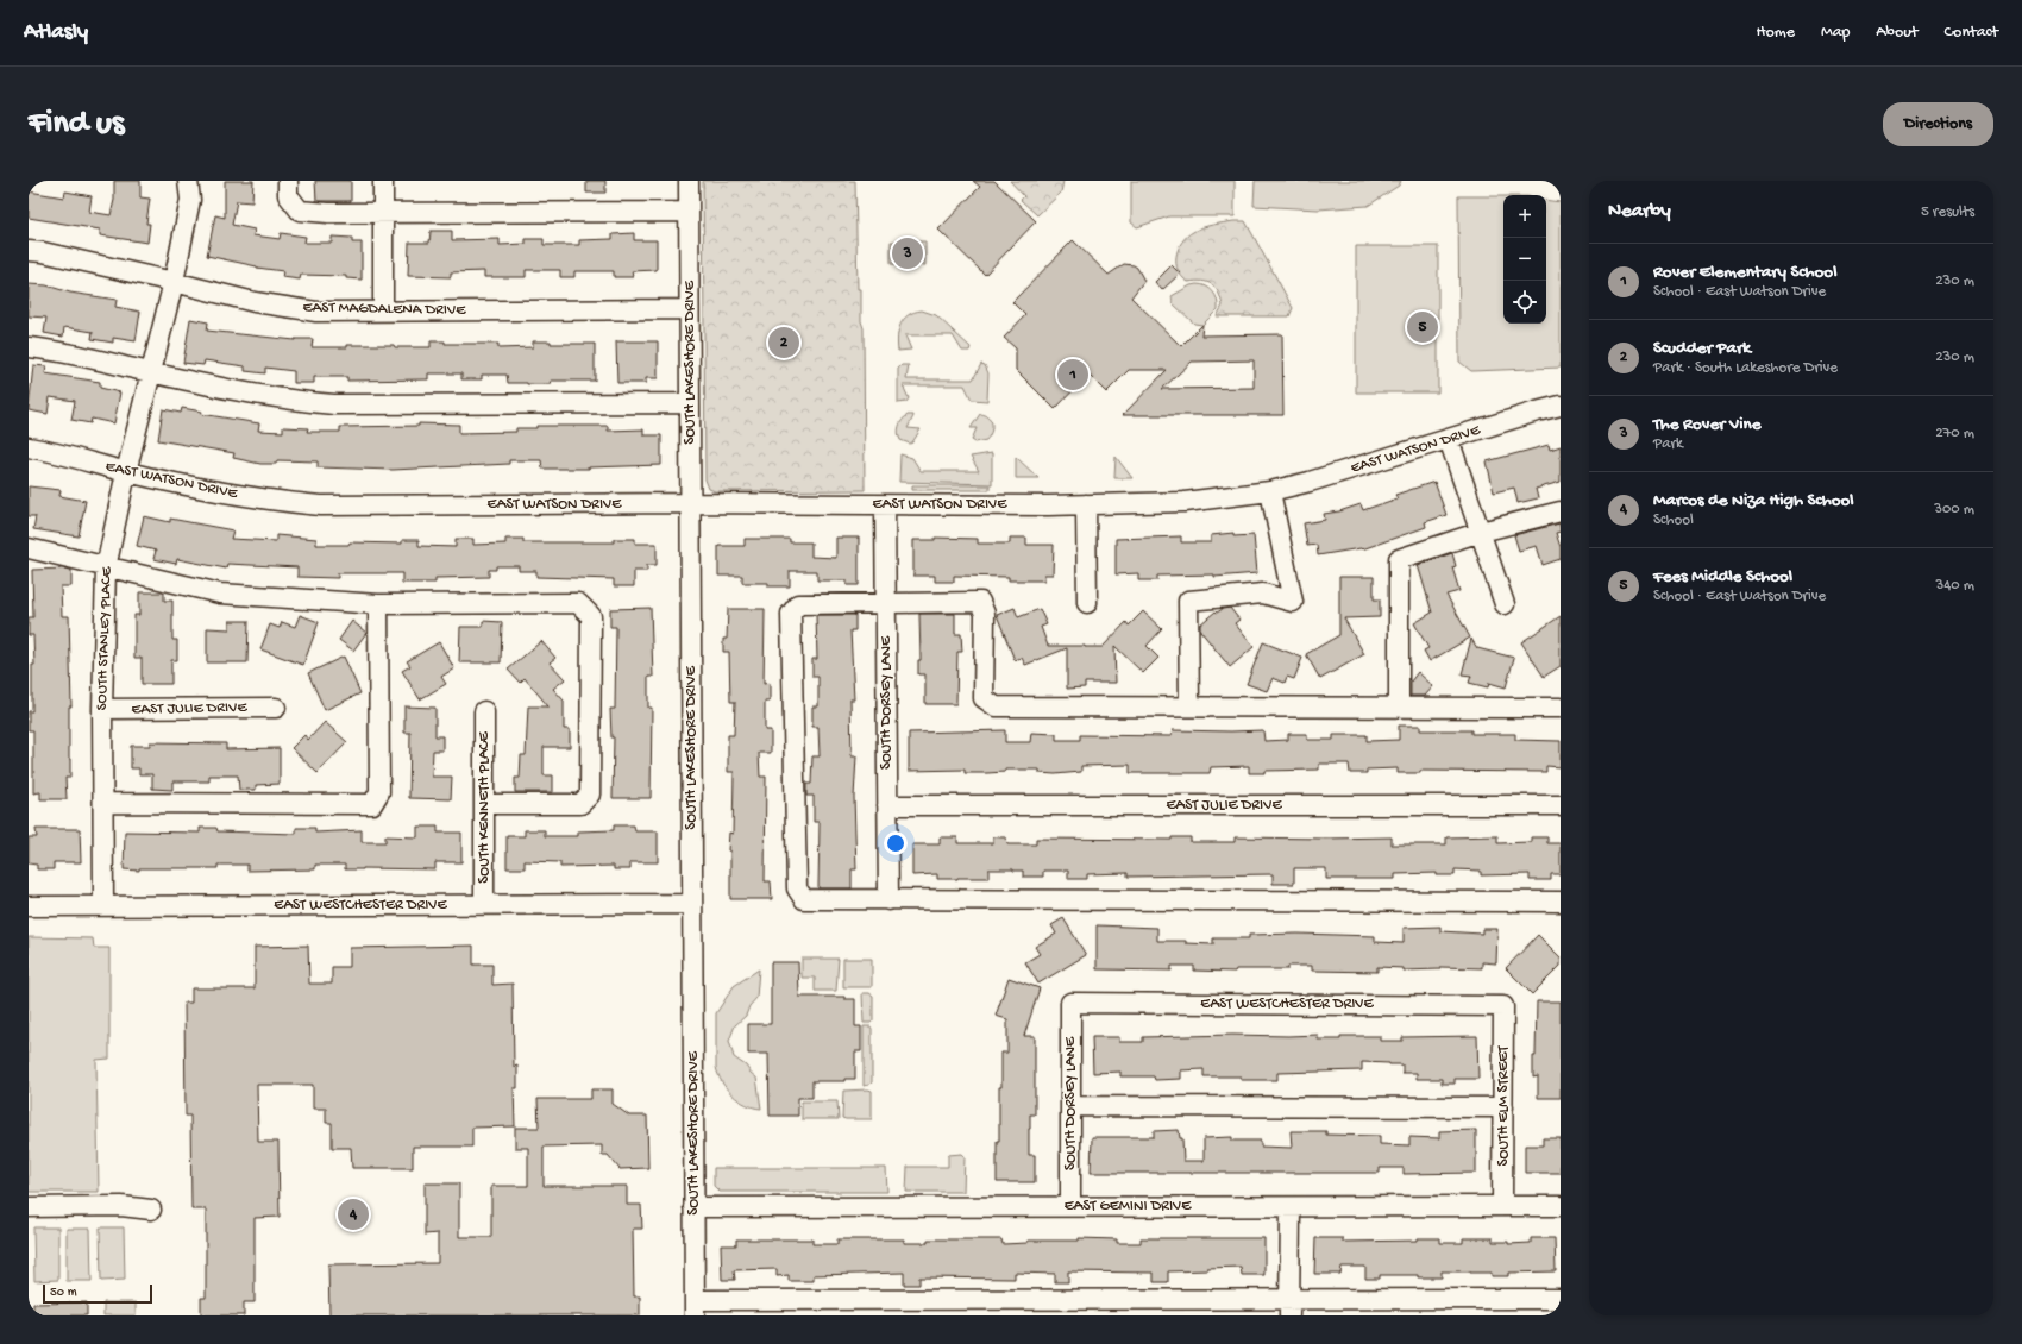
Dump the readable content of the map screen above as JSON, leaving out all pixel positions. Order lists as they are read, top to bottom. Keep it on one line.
{"streets":{"street":["EAST MAGDALENA DRIVE","SOUTH LAKESHORE DRIVE","EAST WATSON DRIVE","SOUTH STANLEY PLACE","SOUTH DORSEY LANE","EAST JULIE DRIVE","SOUTH KENNETH PLACE","EAST WESTCHESTER DRIVE","SOUTH ELM STREET","EAST GEMINI DRIVE"]},"crossings":[["EAST MAGDALENA DRIVE","SOUTH LAKESHORE DRIVE"],["EAST MAGDALENA DRIVE","SOUTH STANLEY PLACE"],["SOUTH LAKESHORE DRIVE","EAST WATSON DRIVE"],["SOUTH LAKESHORE DRIVE","EAST WESTCHESTER DRIVE"],["SOUTH LAKESHORE DRIVE","EAST GEMINI DRIVE"],["EAST WATSON DRIVE","SOUTH STANLEY PLACE"],["EAST WATSON DRIVE","SOUTH DORSEY LANE"],["SOUTH STANLEY PLACE","EAST JULIE DRIVE"],["SOUTH STANLEY PLACE","EAST WESTCHESTER DRIVE"],["SOUTH DORSEY LANE","EAST JULIE DRIVE"],["SOUTH DORSEY LANE","EAST WESTCHESTER DRIVE"],["SOUTH DORSEY LANE","EAST GEMINI DRIVE"],["SOUTH KENNETH PLACE","EAST WESTCHESTER DRIVE"],["EAST WESTCHESTER DRIVE","SOUTH ELM STREET"],["SOUTH ELM STREET","EAST GEMINI DRIVE"]],"scale_bar":"50 m","page":{"header":"Atlasly","nav":["Home","Map","About","Contact"],"buttons":"Directions","title":"Find us","heading":["Nearby","5 results"],"map_buttons":["+","−"],"pins":["3","5","2","1","4"],"list":[{"mark":"1","name":"Rover Elementary School","note":"School · East Watson Drive","value":"230 m"},{"mark":"2","name":"Scudder Park","note":"Park · South Lakeshore Drive","value":"230 m"},{"mark":"3","name":"The Rover Vine","note":"Park","value":"270 m"},{"mark":"4","name":"Marcos de Niza High School","note":"School","value":"300 m"},{"mark":"5","name":"Fees Middle School","note":"School · East Watson Drive","value":"340 m"}],"scale":"50 m"}}
